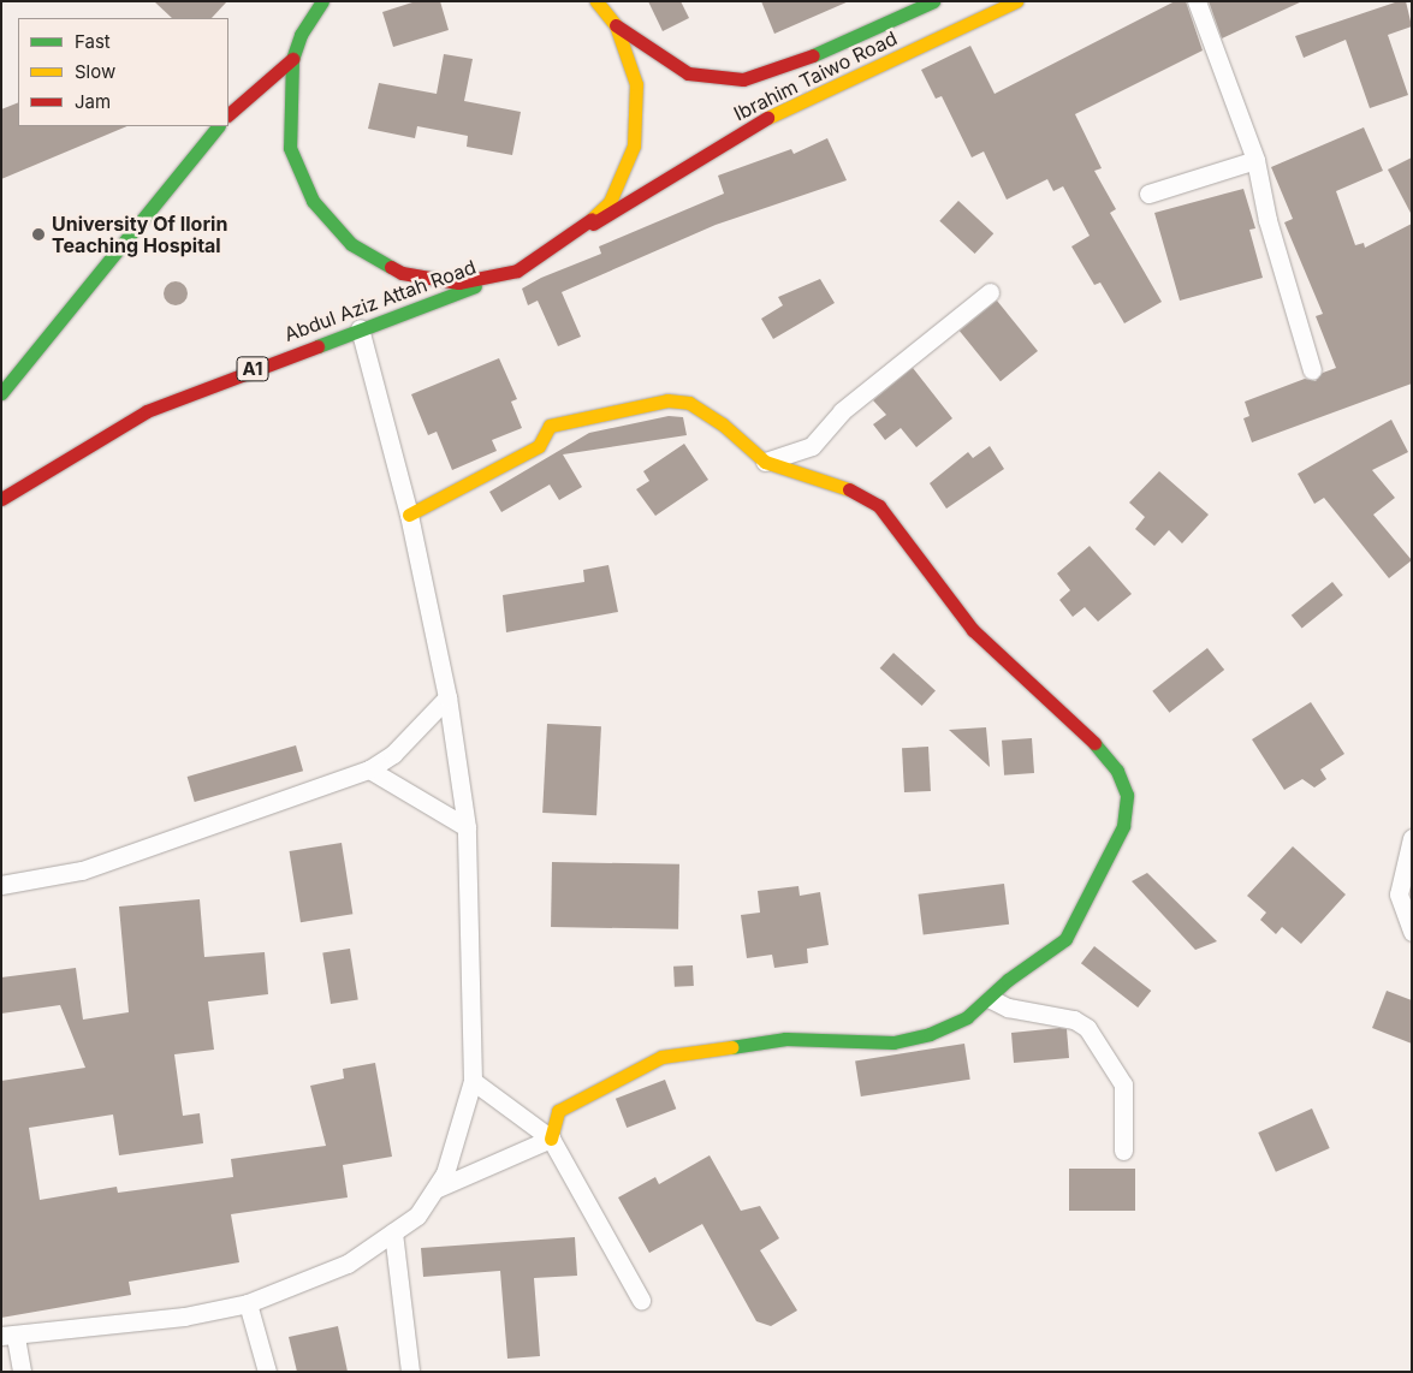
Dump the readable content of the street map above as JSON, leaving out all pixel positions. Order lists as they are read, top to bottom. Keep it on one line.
{"streets":{"main road":["Ibrahim Taiwo Road","Abdul Aziz Attah Road","A1"]},"places":["University Of Ilorin Teaching Hospital"],"legend":["Fast","Slow","Jam"]}
